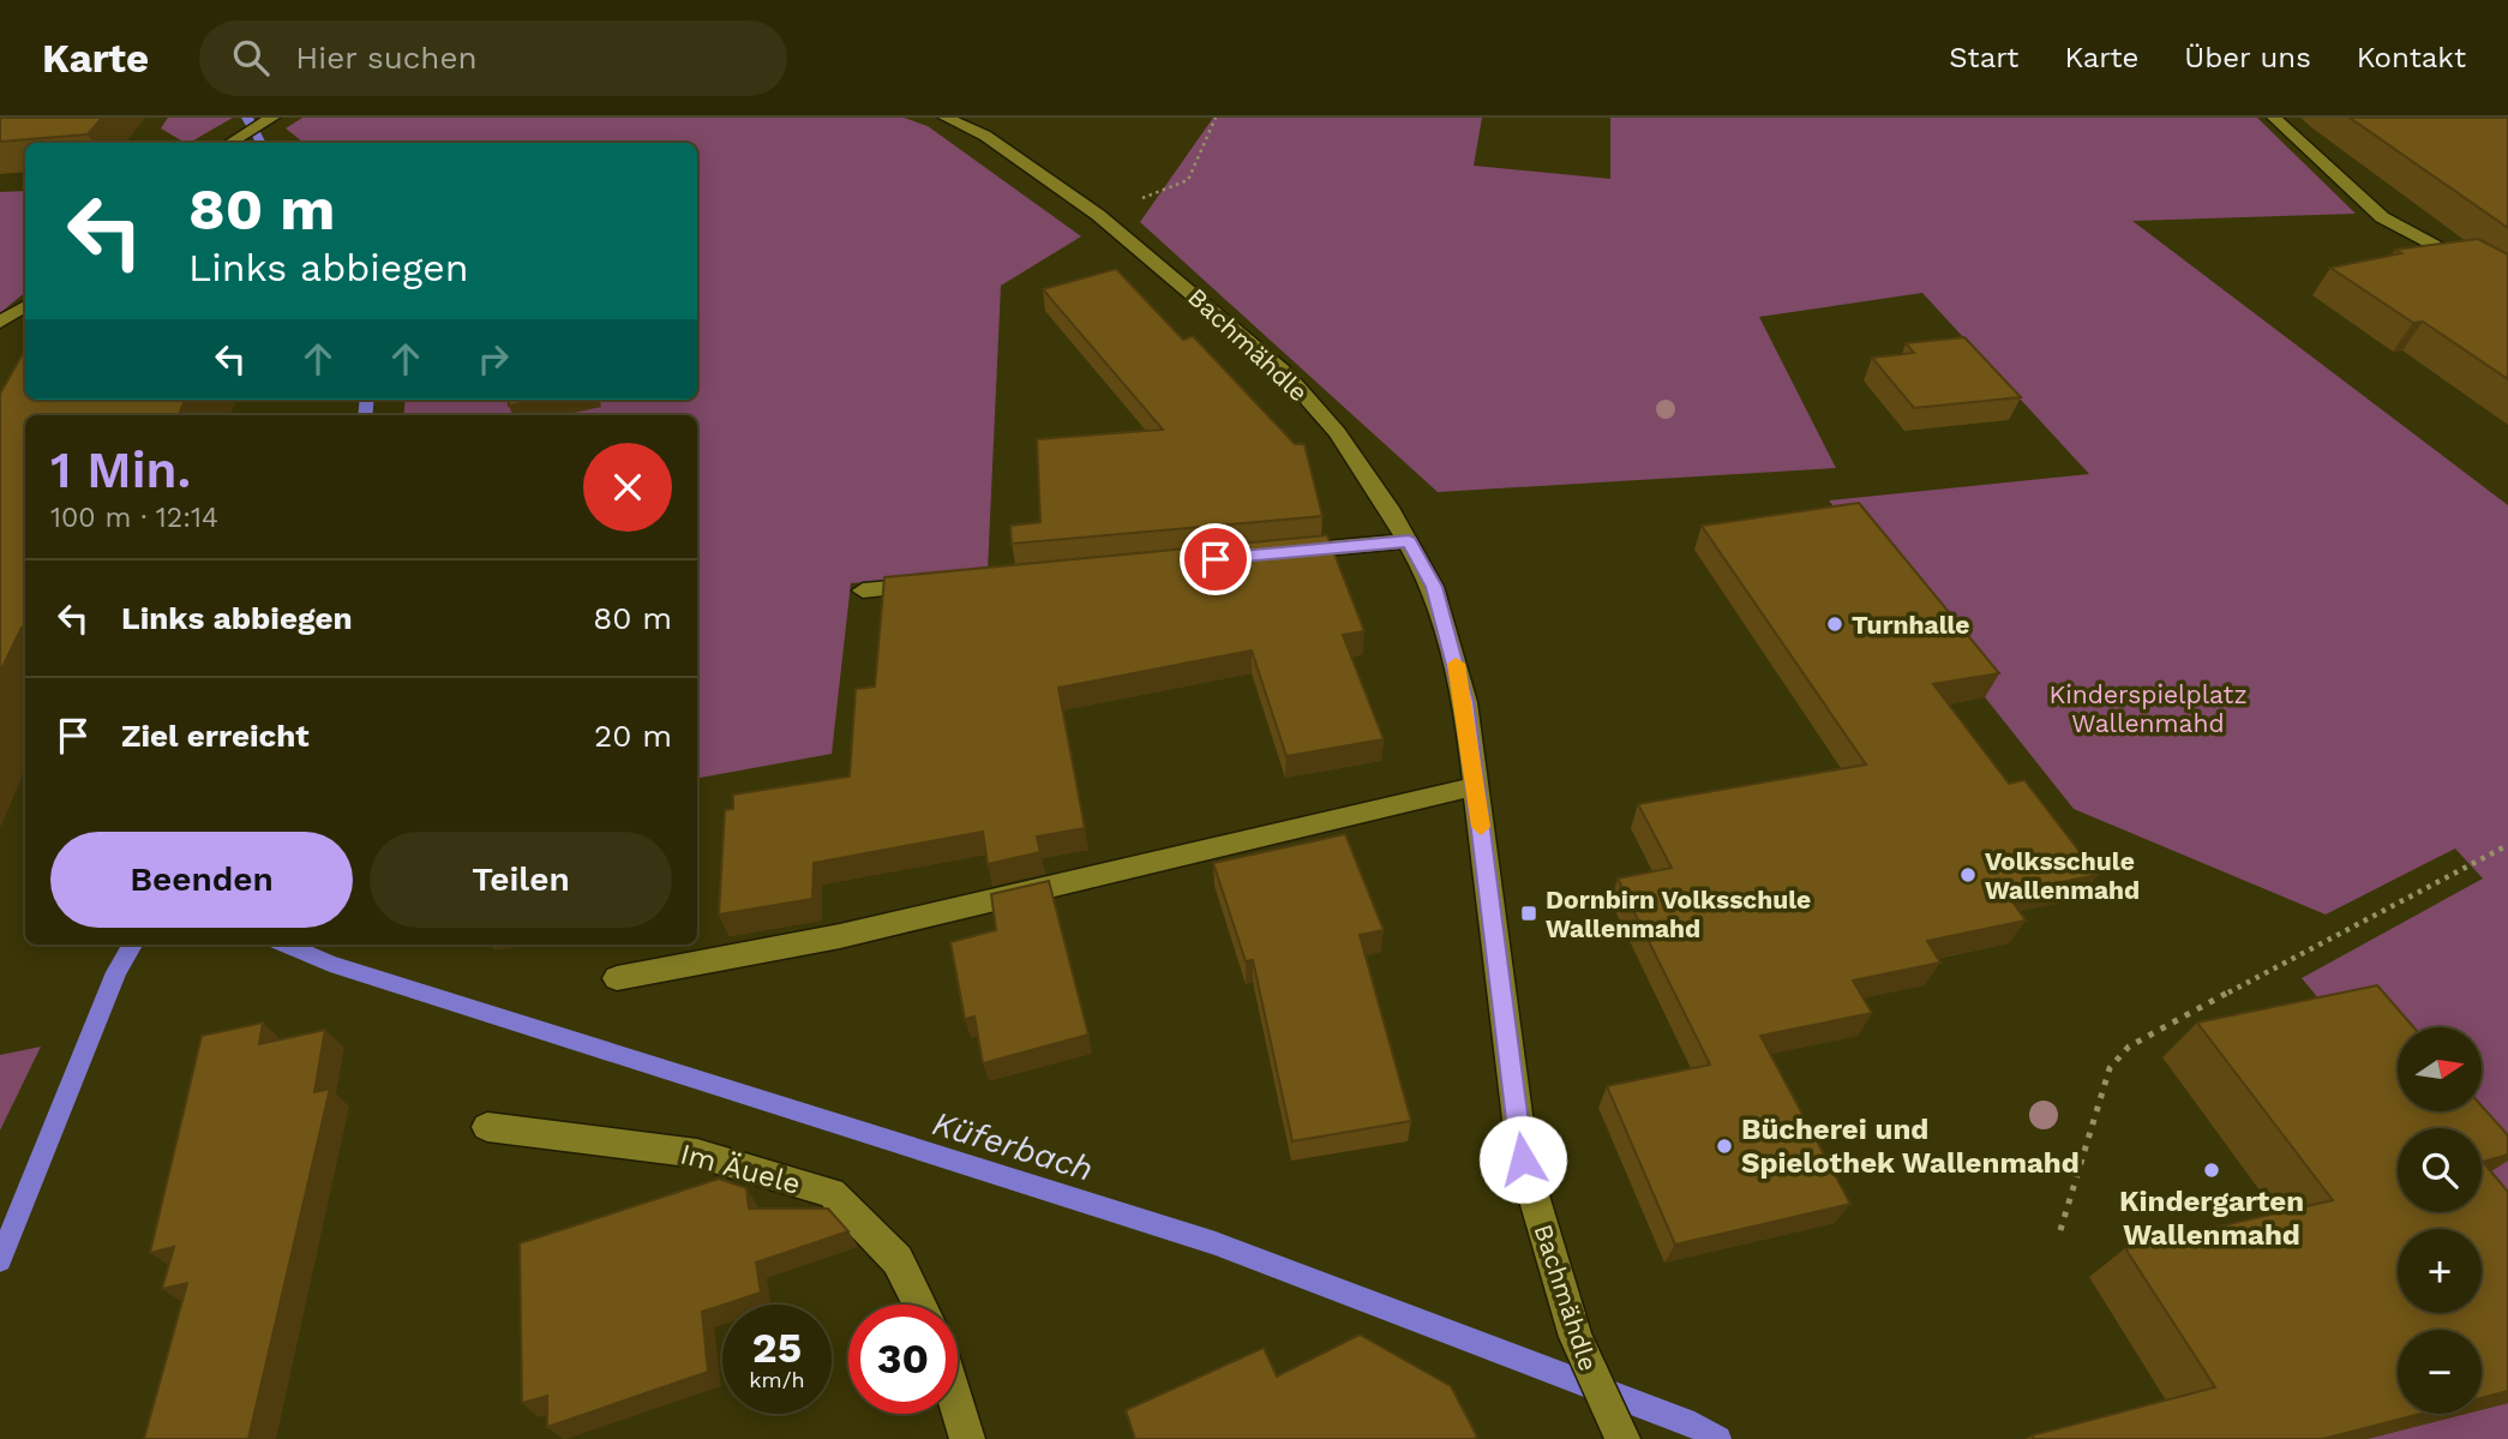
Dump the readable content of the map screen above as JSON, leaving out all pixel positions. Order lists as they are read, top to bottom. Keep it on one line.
{"streets":{"street":["Bachmähdle","Im Äuele"]},"water":["Küferbach"],"parks":["Kinderspielplatz Wallenmahd"],"places":{"other":["Turnhalle","Volksschule Wallenmahd","Bücherei und Spielothek Wallenmahd","Kindergarten Wallenmahd"],"transit":["Dornbirn Volksschule Wallenmahd"]},"north":"right","page":{"header":"Karte","search":"Hier suchen","nav":["Start","Karte","Über uns","Kontakt"],"turn":["80 m","Links abbiegen"],"heading":["1 Min.","100 m · 12:14"],"list":[{"name":"Links abbiegen","value":"80 m"},{"name":"Ziel erreicht","value":"20 m"}],"buttons":["Beenden","Teilen"],"map_buttons":["+","−"],"speed":"25 km/h","limit":"30"}}
